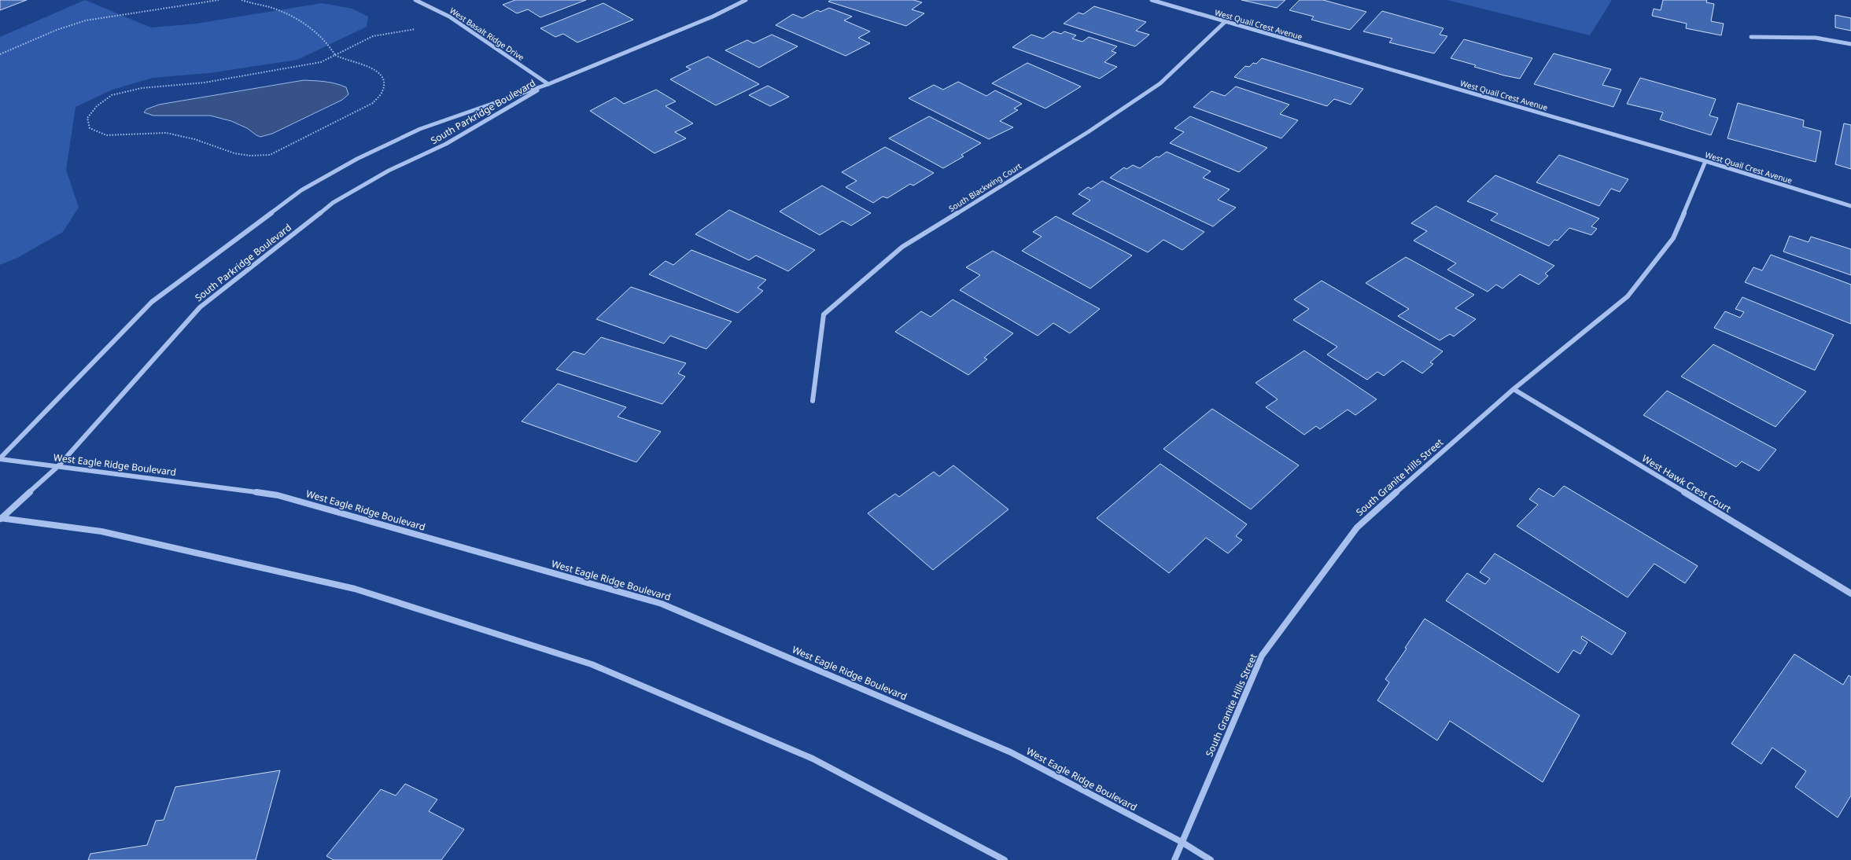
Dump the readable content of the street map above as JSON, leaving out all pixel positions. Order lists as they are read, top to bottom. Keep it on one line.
{"streets":{"street":["West Quail Crest Avenue","West Basalt Ridge Drive","South Parkridge Boulevard","South Blackwing Court","West Eagle Ridge Boulevard","South Granite Hills Street","West Hawk Crest Court"]},"crossings":[["West Quail Crest Avenue","South Blackwing Court"],["West Quail Crest Avenue","South Granite Hills Street"],["West Basalt Ridge Drive","South Parkridge Boulevard"],["South Parkridge Boulevard","West Eagle Ridge Boulevard"],["West Eagle Ridge Boulevard","South Granite Hills Street"],["South Granite Hills Street","West Hawk Crest Court"]]}
